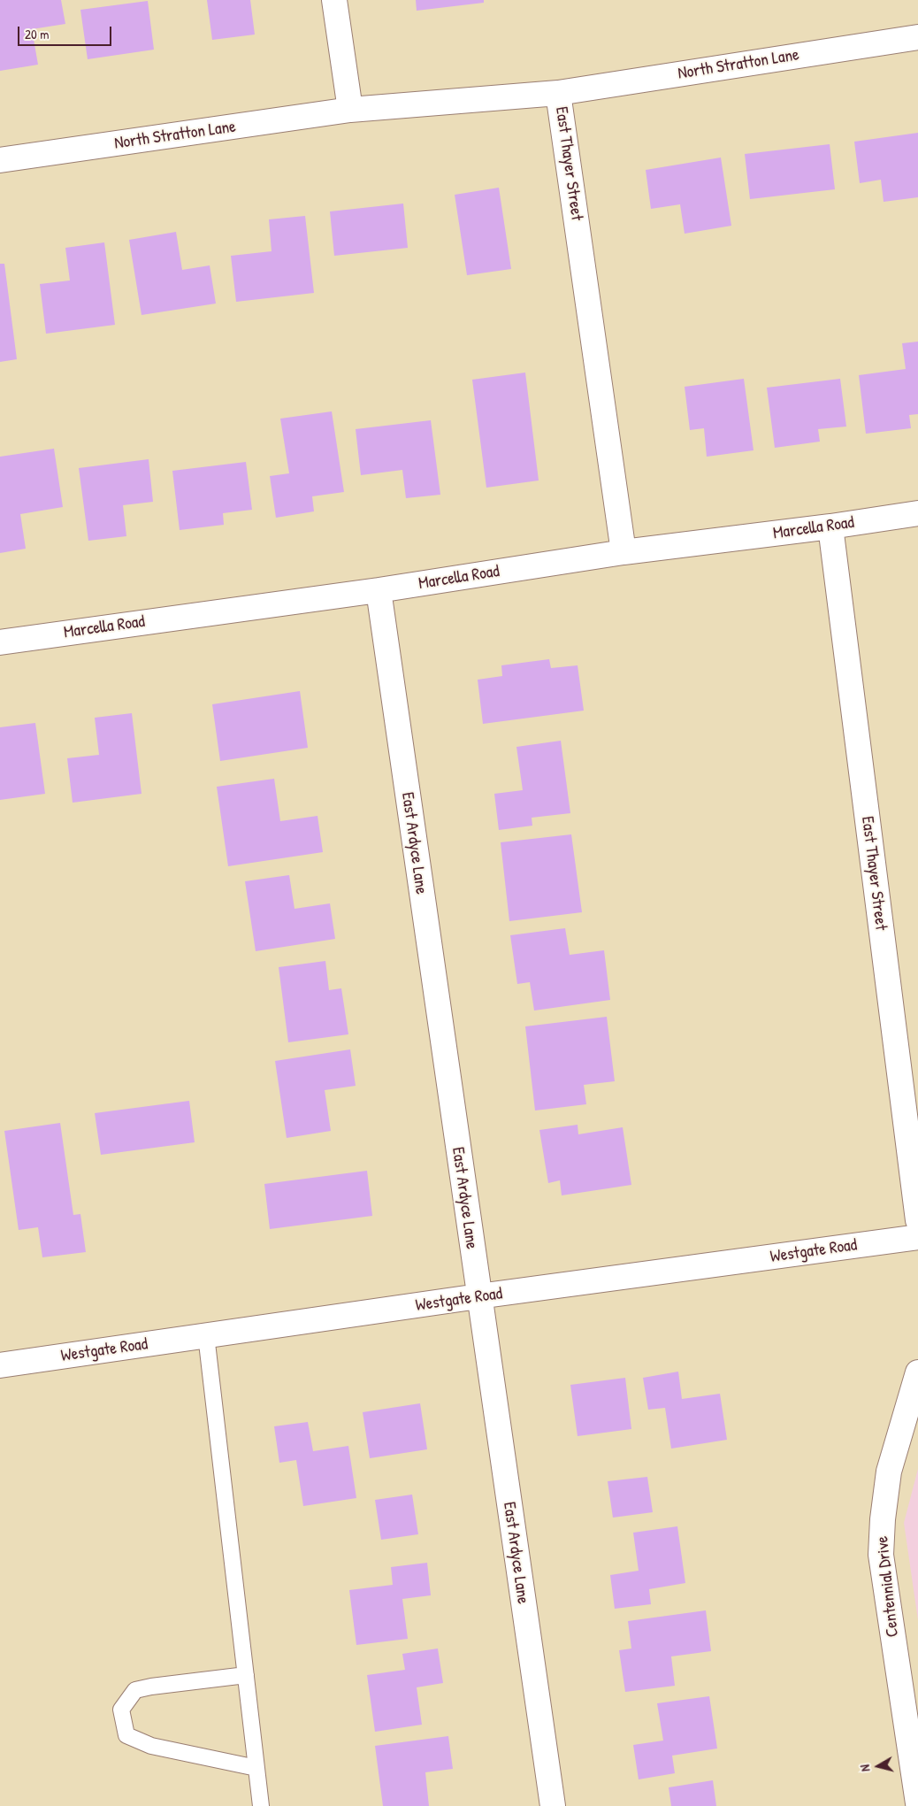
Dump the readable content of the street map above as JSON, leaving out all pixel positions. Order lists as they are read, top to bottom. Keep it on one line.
{"streets":{"street":["North Stratton Lane","East Thayer Street","Marcella Road","East Ardyce Lane","Westgate Road","Centennial Drive"]},"crossings":[["North Stratton Lane","East Thayer Street"],["East Thayer Street","Marcella Road"],["Marcella Road","East Ardyce Lane"],["East Ardyce Lane","Westgate Road"]],"scale_bar":"20 m","north":"left"}
